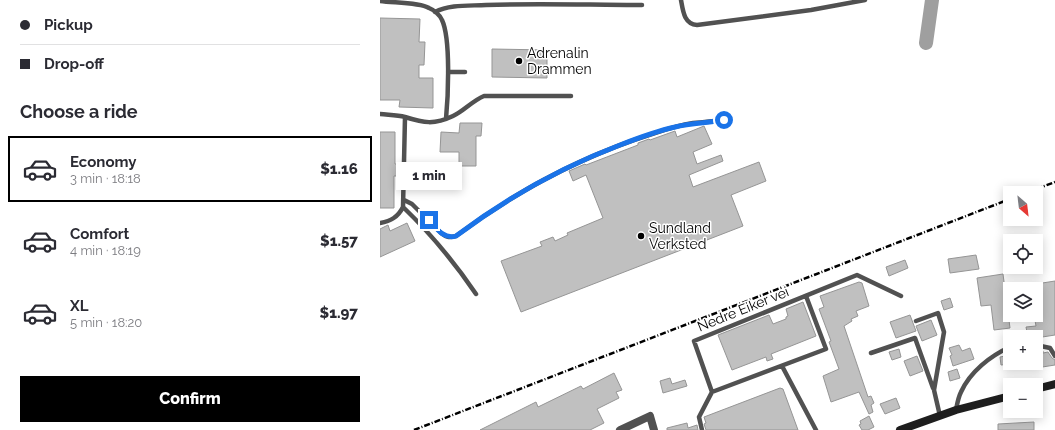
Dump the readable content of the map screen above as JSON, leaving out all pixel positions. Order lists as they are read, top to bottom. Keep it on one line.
{"streets":{"lane":["Nedre Eiker vei"]},"places":["Adrenalin Drammen","Sundland Verksted"],"north":"bottom right","page":{"banner":["Pickup","Drop-off"],"heading":"Choose a ride","list":[{"name":"Economy","note":"3 min · 18:18","value":"$1.16"},{"name":"Comfort","note":"4 min · 18:19","value":"$1.57"},{"name":"XL","note":"5 min · 18:20","value":"$1.97"}],"bubble":"1 min","map_buttons":["+","−"],"buttons":"Confirm"}}
